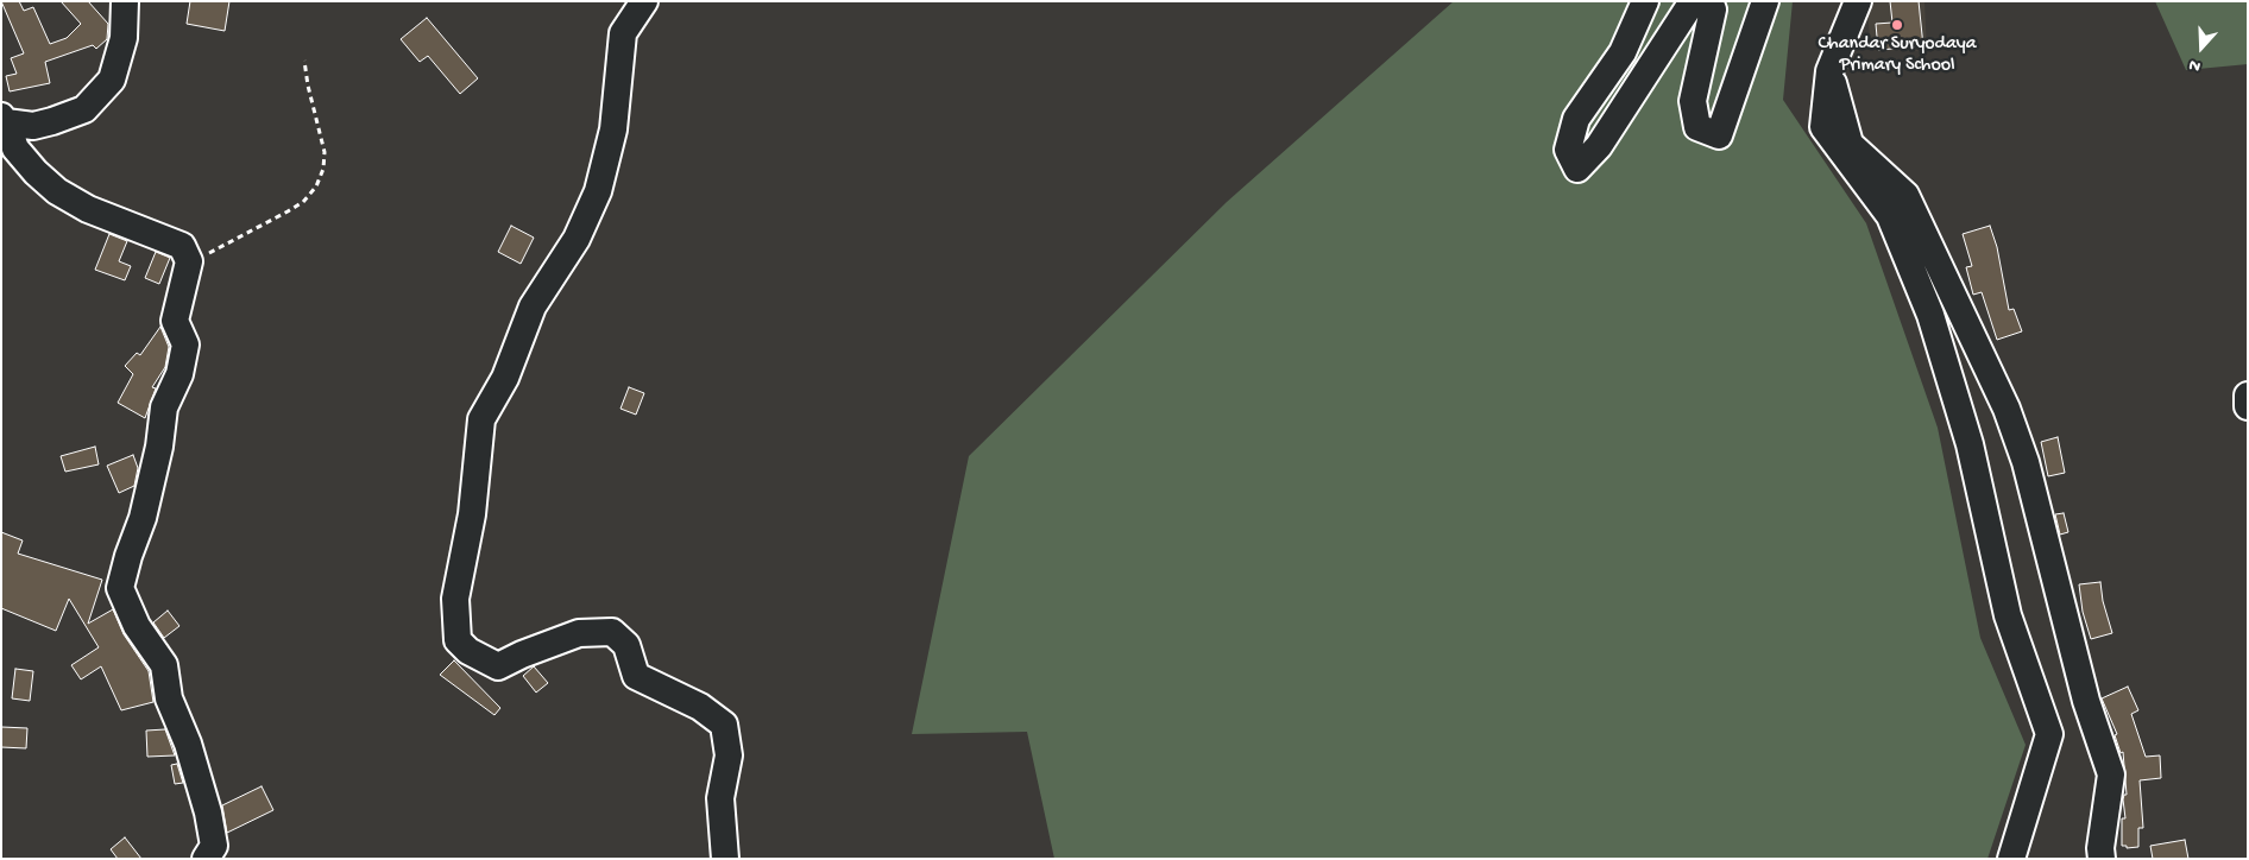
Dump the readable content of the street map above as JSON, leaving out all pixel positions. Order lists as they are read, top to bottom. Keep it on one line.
{"places":["Chandar Suryodaya Primary School"],"north":"bottom"}
